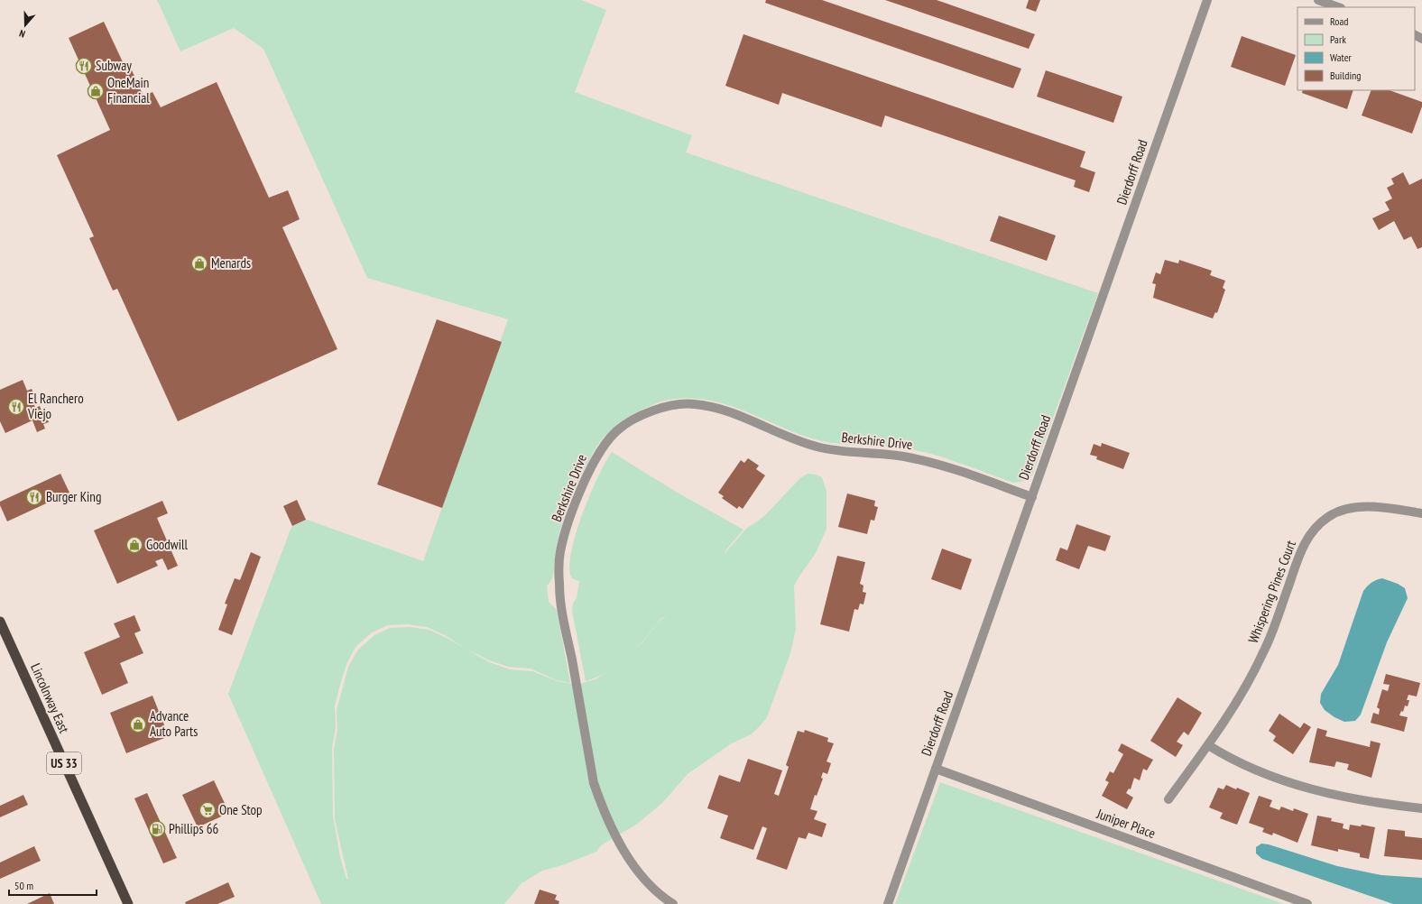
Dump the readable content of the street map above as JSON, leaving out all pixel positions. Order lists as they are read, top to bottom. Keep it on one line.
{"streets":{"highway":["Lincolnway East","US 33"],"street":["Dierdorff Road","Berkshire Drive","Whispering Pines Court","Juniper Place"]},"crossings":[["Dierdorff Road","Berkshire Drive"],["Dierdorff Road","Juniper Place"]],"places":{"restaurant":["Subway","El Ranchero Viejo","Burger King"],"shop":["OneMain Financial","Menards","Goodwill","Advance Auto Parts"],"supermarket":["One Stop"],"fuel station":["Phillips 66"]},"legend":["Road","Park","Water","Building"],"scale_bar":"50 m","north":"bottom"}
